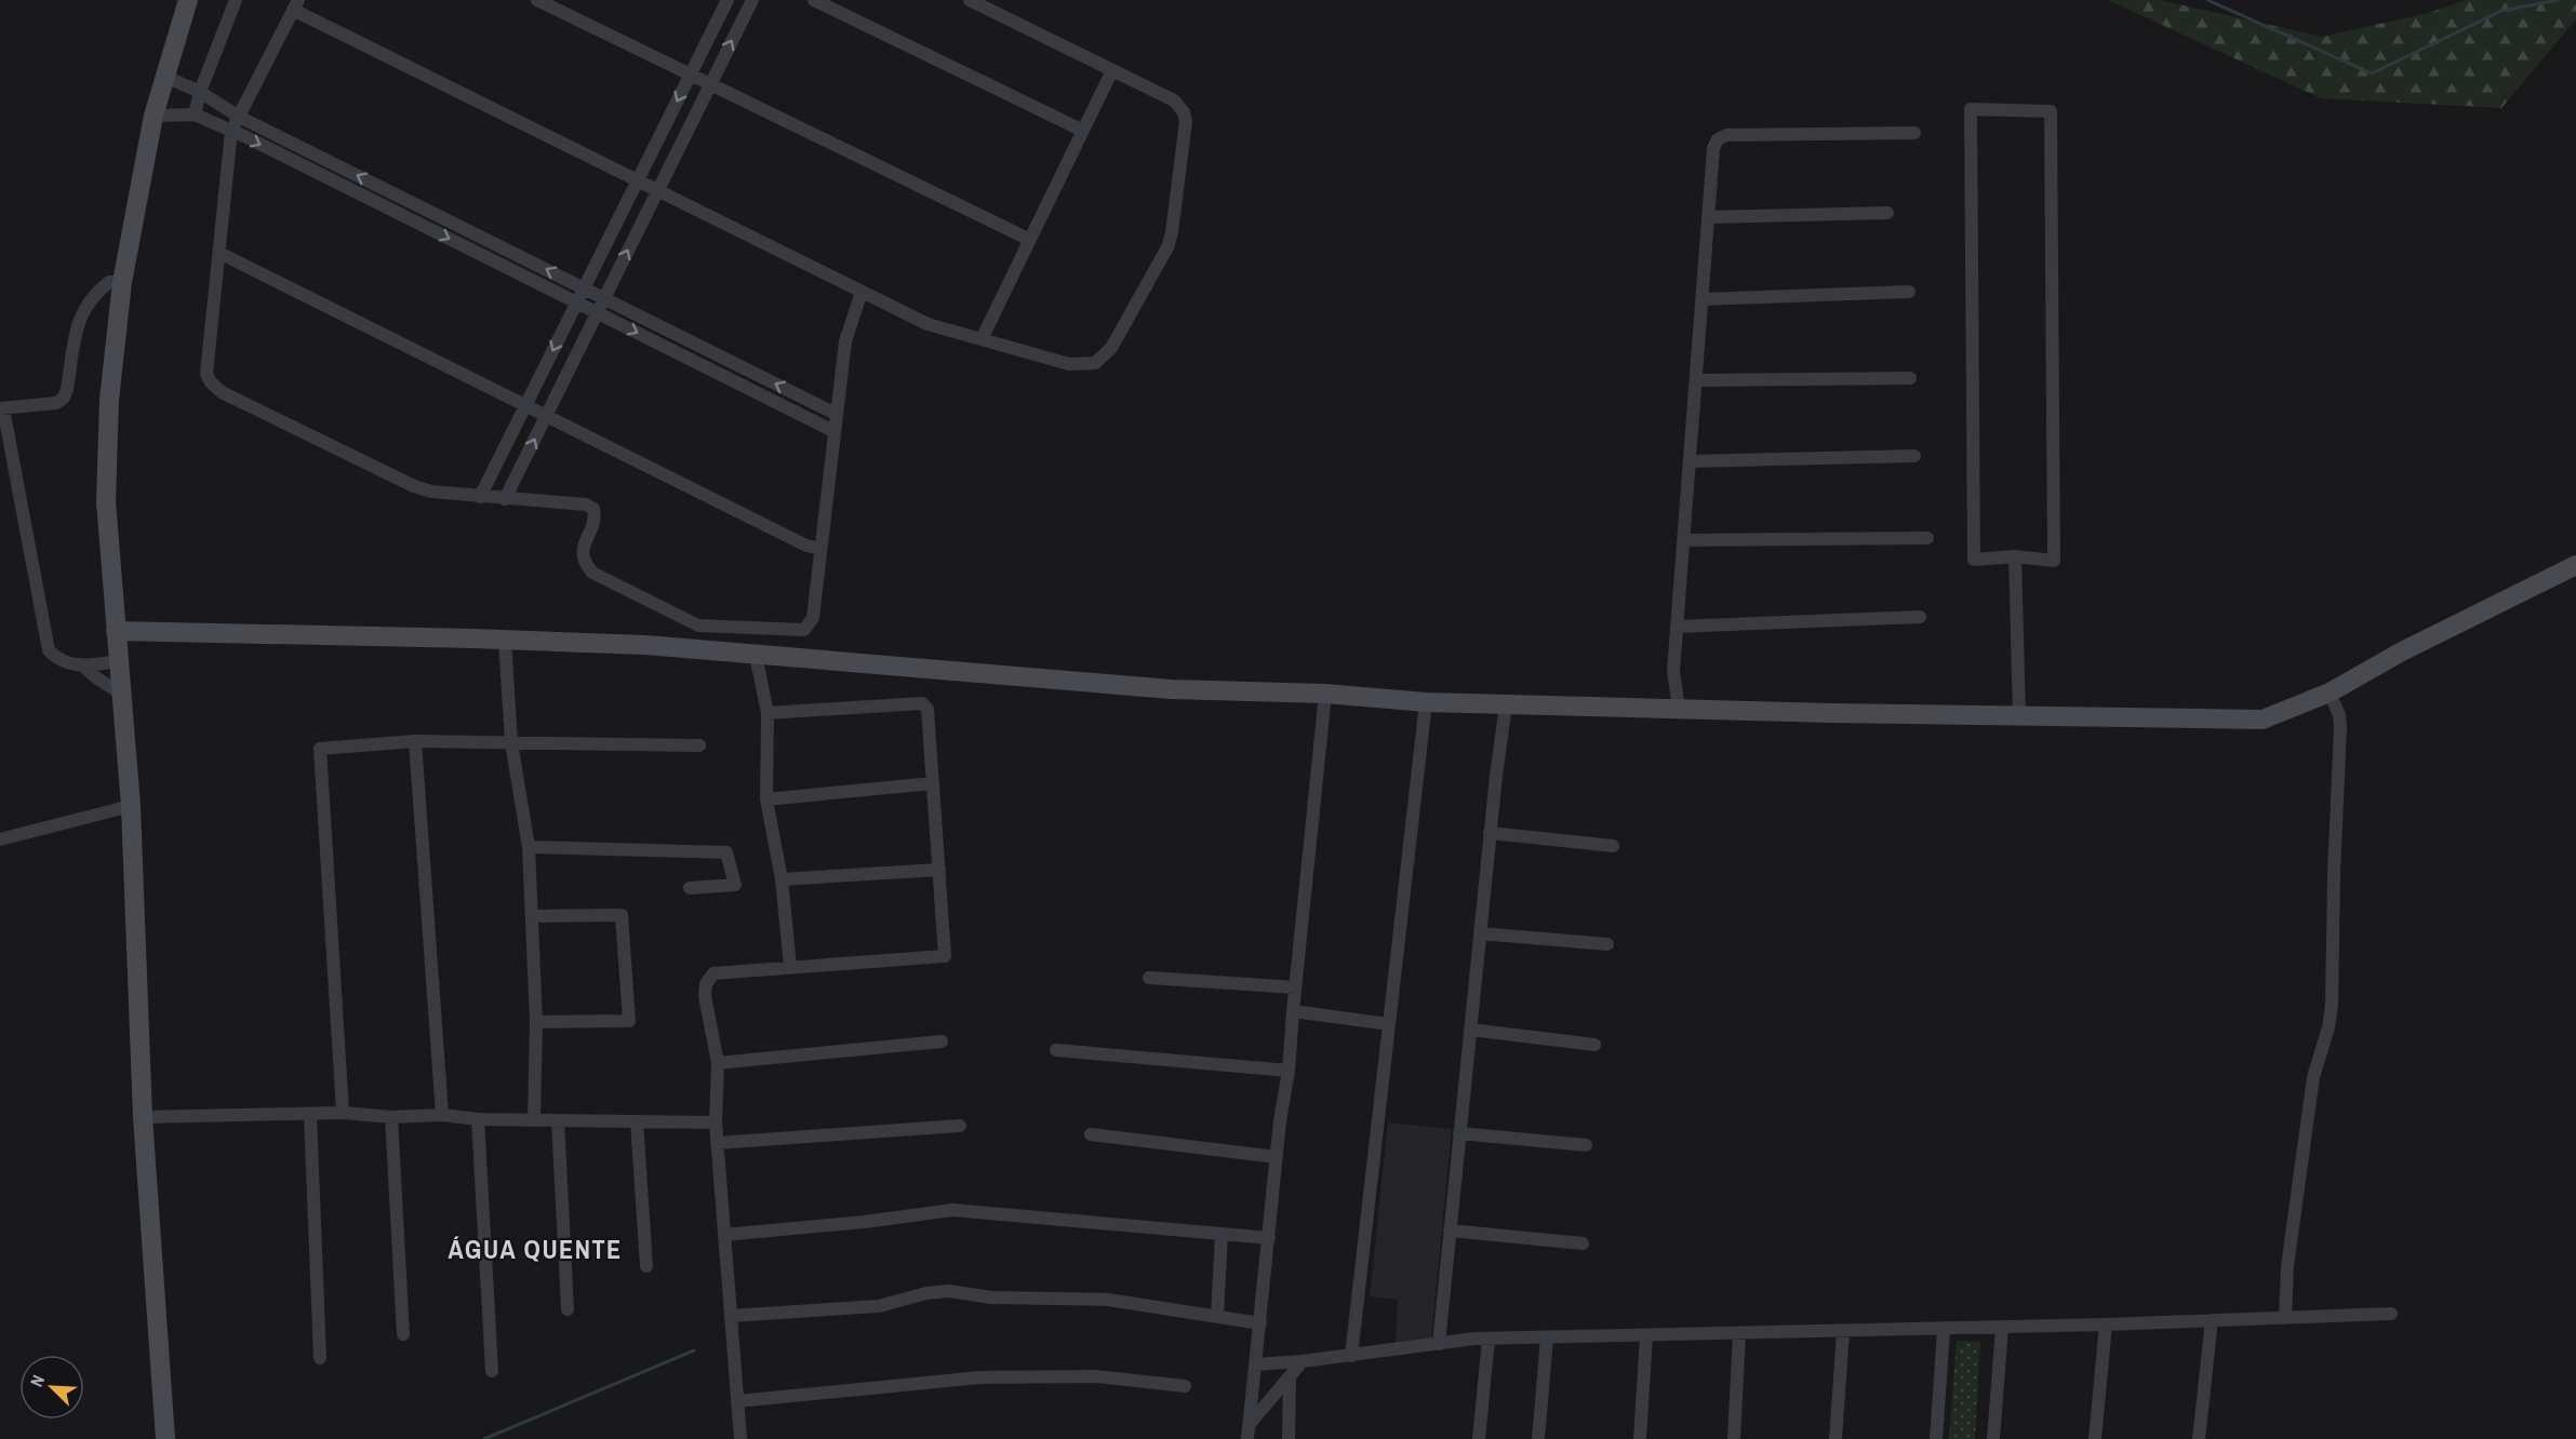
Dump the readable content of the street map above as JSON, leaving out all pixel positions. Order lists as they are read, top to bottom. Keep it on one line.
{"districts":["ÁGUA QUENTE"],"north":"top left"}
